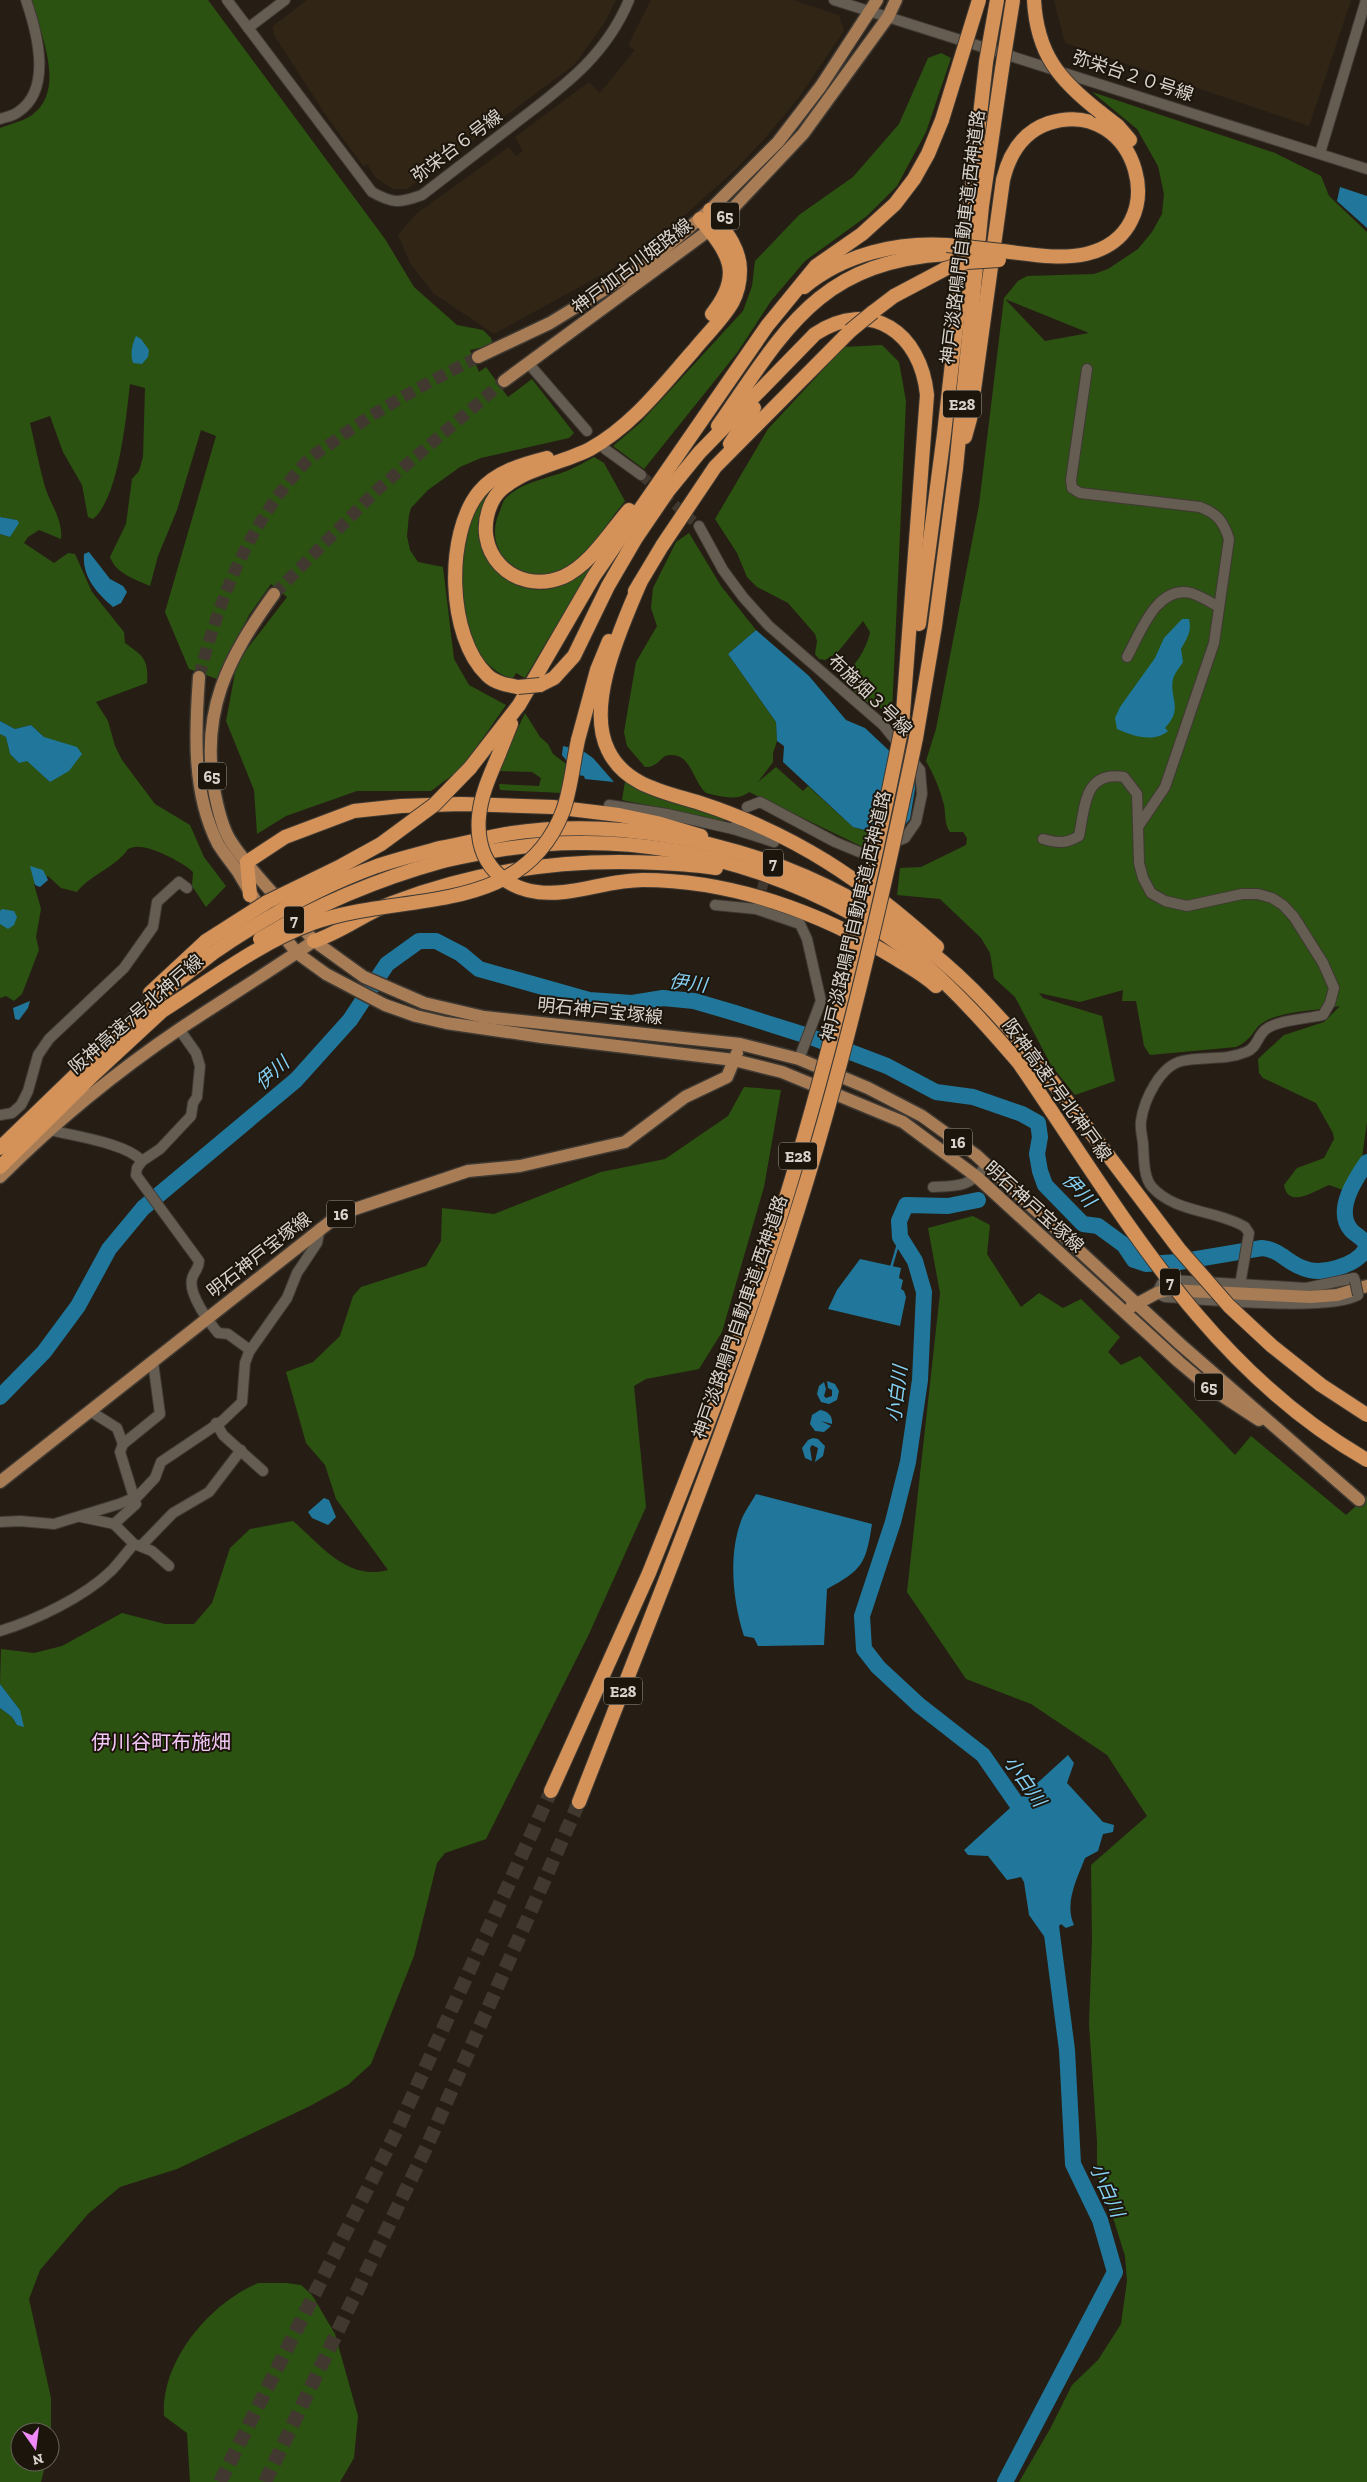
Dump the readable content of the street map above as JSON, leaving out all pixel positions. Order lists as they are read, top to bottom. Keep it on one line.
{"streets":{"highway":["神戸淡路鳴門自動車道;西神道路","E28","7","阪神高速7号北神戸線"],"main road":["65","神戸加古川姫路線","明石神戸宝塚線","16"],"street":["弥栄台２０号線","弥栄台６号線","布施畑３号線"]},"crossings":[["弥栄台２０号線","神戸加古川姫路線"],["65","明石神戸宝塚線"]],"districts":["伊川谷町布施畑"],"water":["伊川","小白川"],"north":"bottom"}
